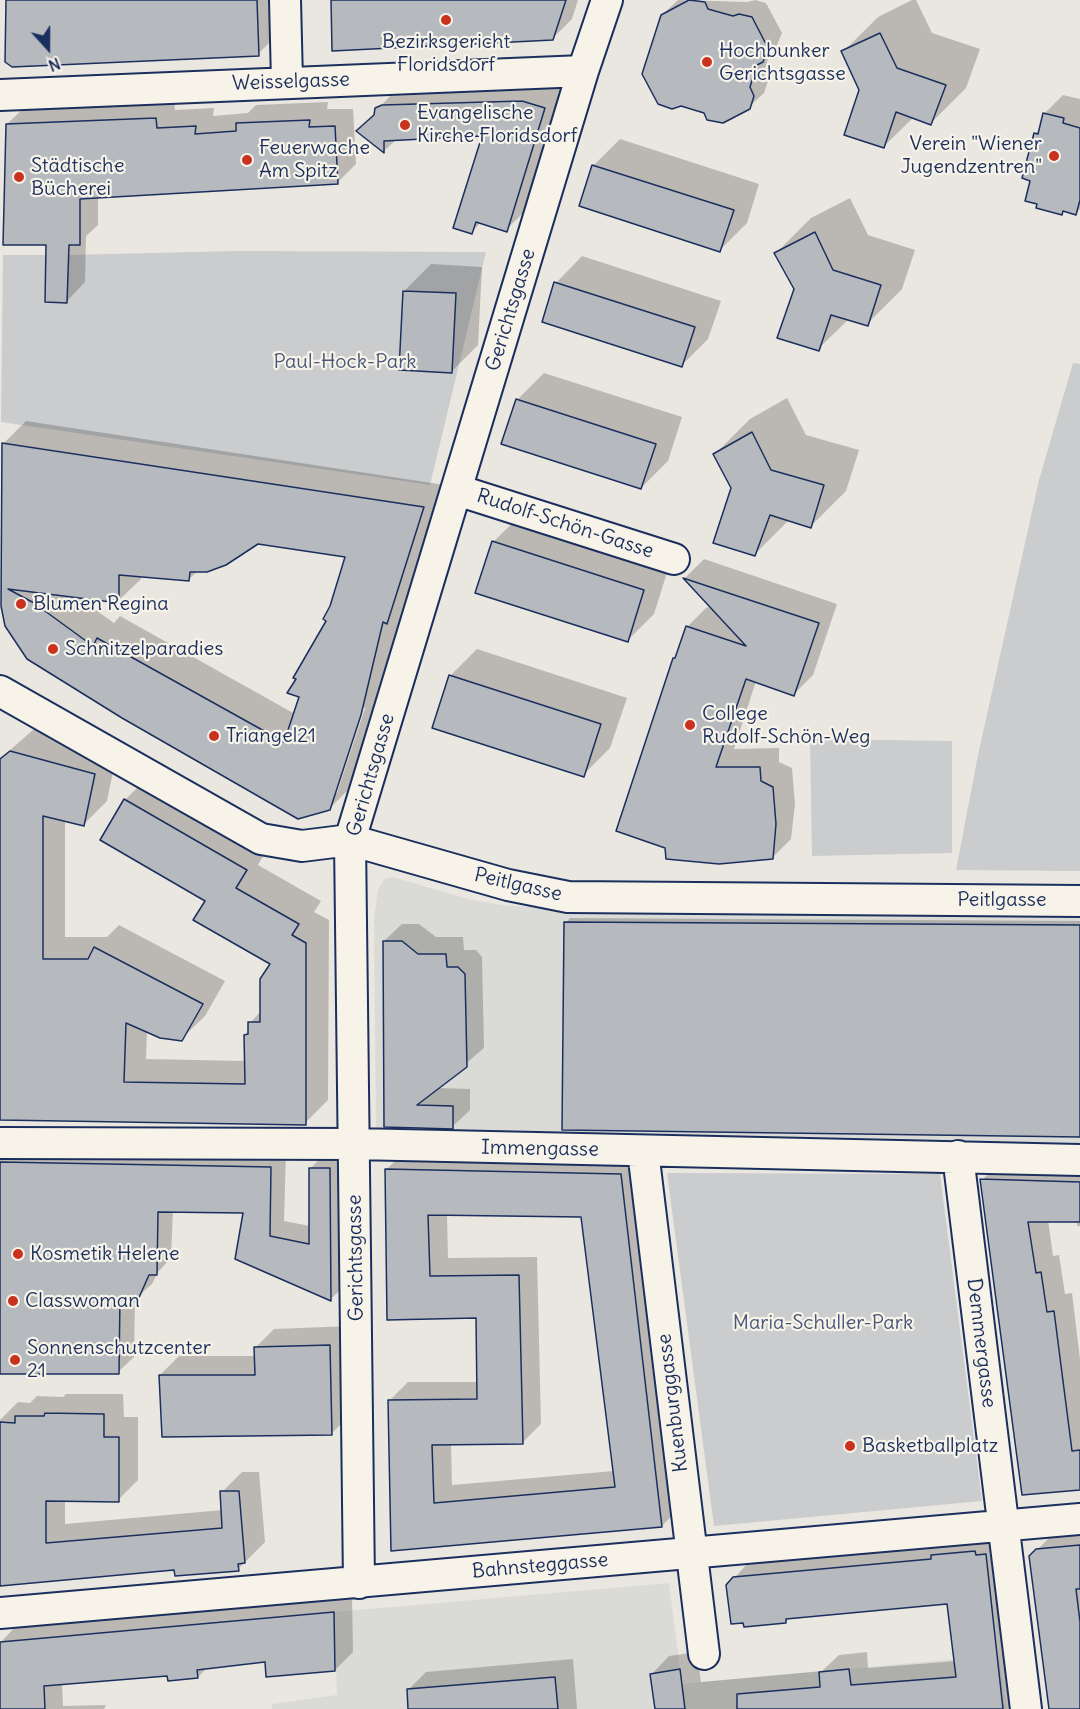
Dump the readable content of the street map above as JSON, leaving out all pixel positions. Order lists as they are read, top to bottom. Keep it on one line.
{"streets":{"street":["Weisselgasse","Gerichtsgasse","Rudolf-Schön-Gasse","Peitlgasse","Immengasse","Demmergasse","Kuenburggasse","Bahnsteggasse"]},"crossings":[["Weisselgasse","Gerichtsgasse"],["Gerichtsgasse","Rudolf-Schön-Gasse"],["Gerichtsgasse","Peitlgasse"],["Gerichtsgasse","Immengasse"],["Gerichtsgasse","Bahnsteggasse"],["Immengasse","Demmergasse"],["Immengasse","Kuenburggasse"],["Demmergasse","Bahnsteggasse"],["Kuenburggasse","Bahnsteggasse"]],"parks":["Paul-Hock-Park","Maria-Schuller-Park"],"places":["Bezirksgericht Floridsdorf","Hochbunker Gerichtsgasse","Evangelische Kirche Floridsdorf","Verein \"Wiener Jugendzentren\"","Feuerwache Am Spitz","Städtische Bücherei","Blumen Regina","Schnitzelparadies","College Rudolf-Schön-Weg","Triangel21","Kosmetik Helene","Classwoman","Sonnenschutzcenter 21","Basketballplatz"],"north":"bottom"}
